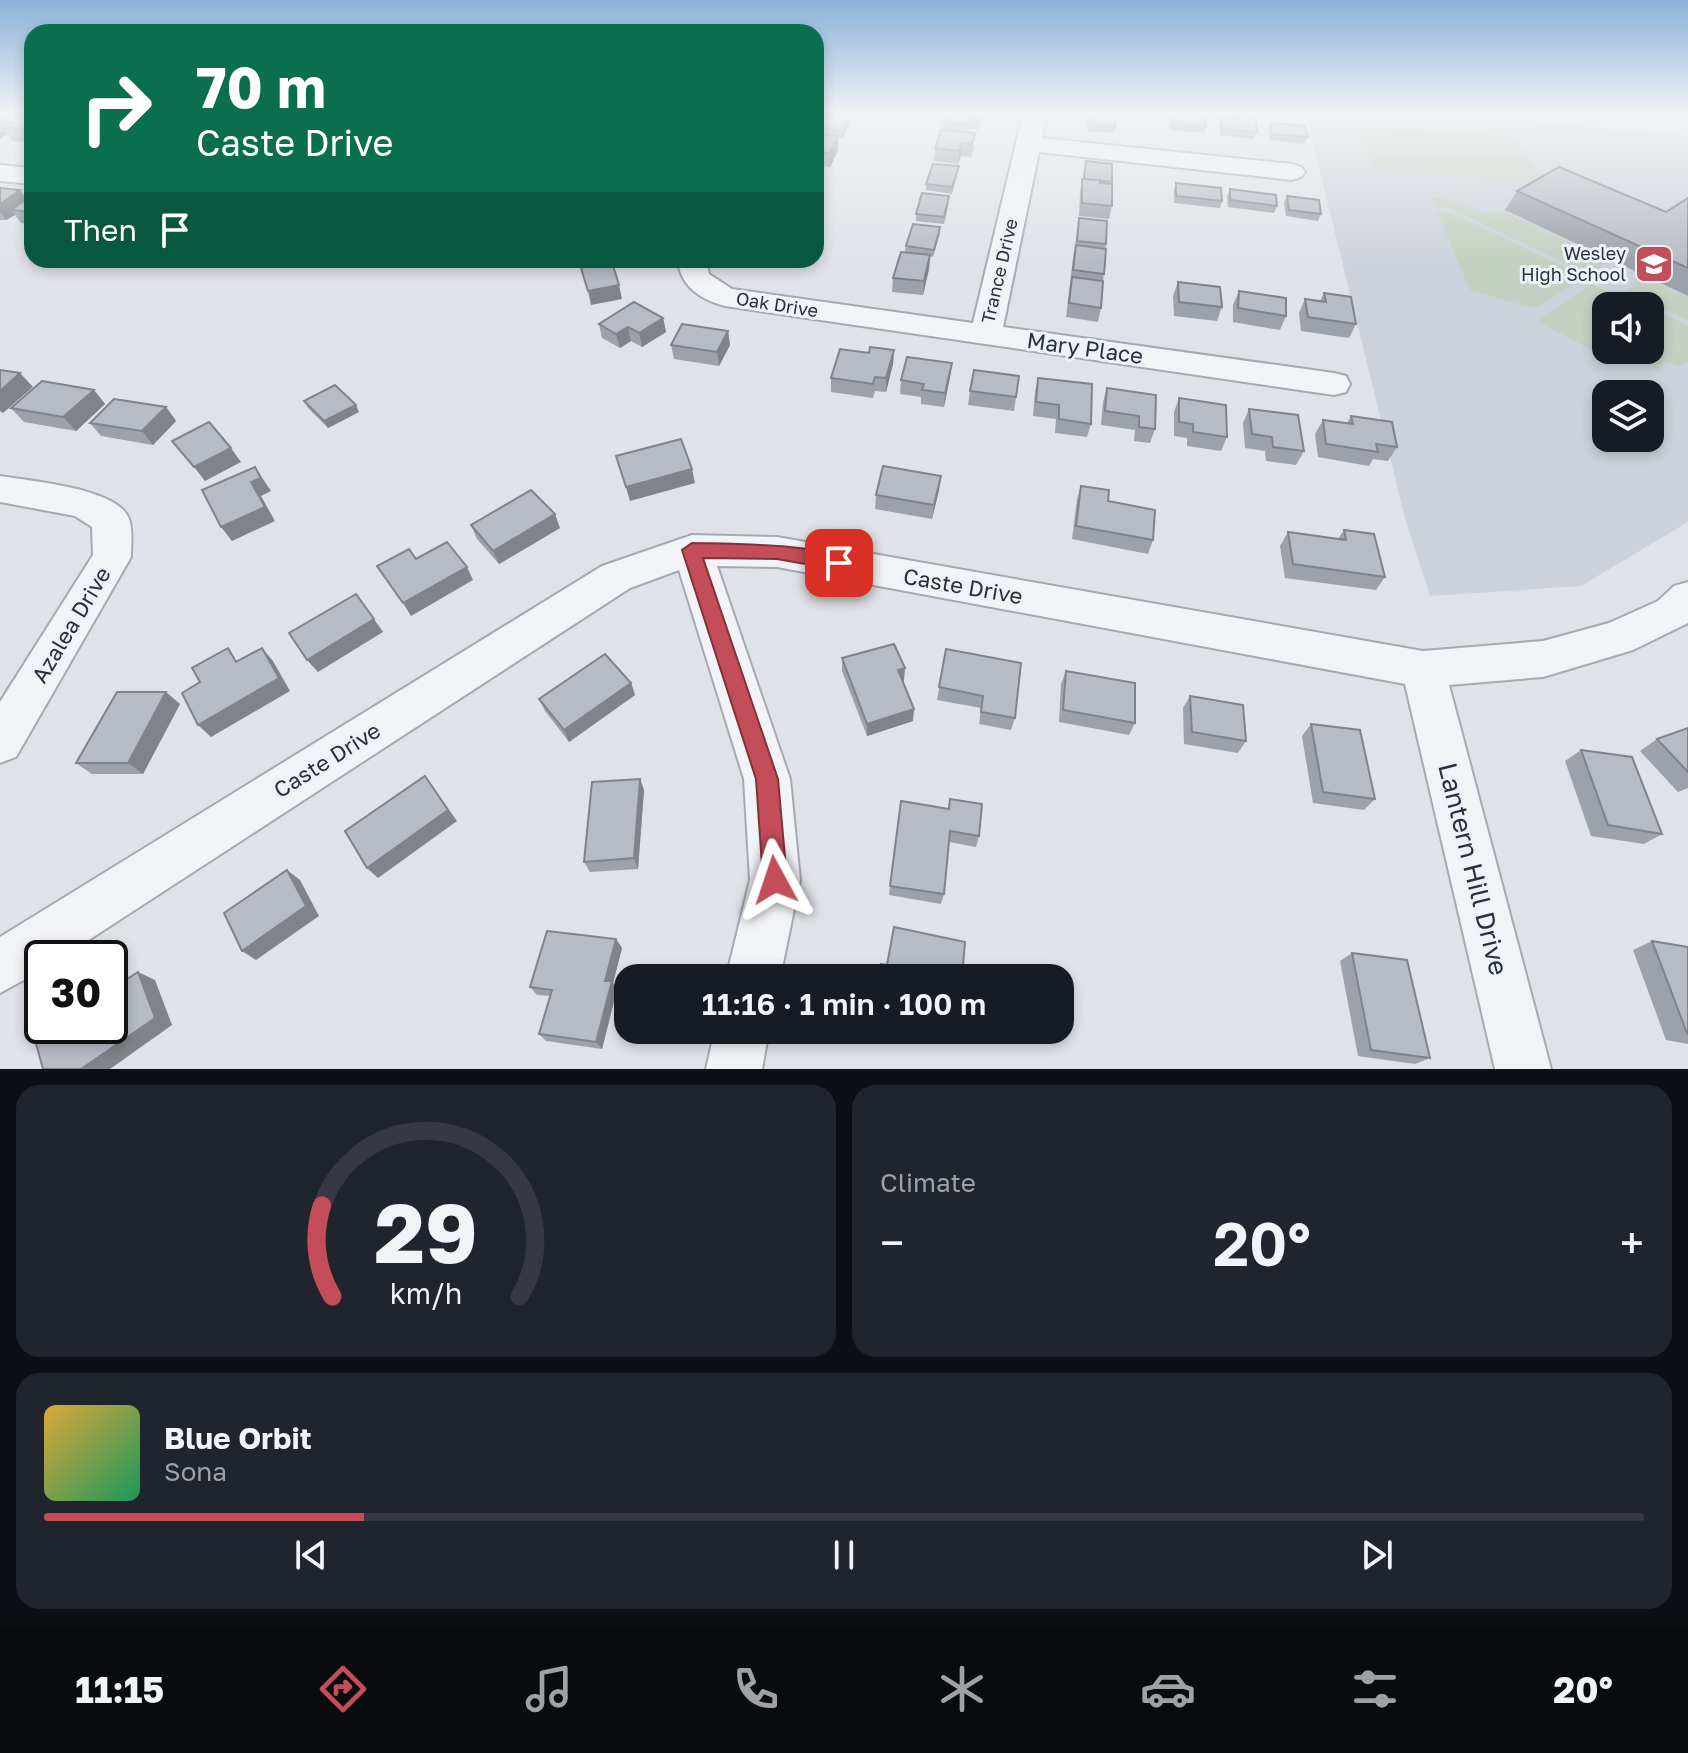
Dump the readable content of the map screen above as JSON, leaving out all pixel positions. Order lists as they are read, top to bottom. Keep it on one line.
{"streets":{"street":["Trance Drive","Oak Drive","Mary Place","Caste Drive","Azalea Drive","Lantern Hill Drive"]},"crossings":[["Trance Drive","Mary Place"],["Oak Drive","Mary Place"],["Caste Drive","Lantern Hill Drive"]],"places":{"school or university":["Wesley High School"]},"page":{"turn":["70 m","Caste Drive"],"then":"Then","limit":"30","trip":"11:16 · 1 min · 100 m","tile":"Climate","heat":["−","20°","+"],"song":["Blue Orbit","Sona"],"tabs":["11:15","20°"],"gauge":["29","km/h"]}}
